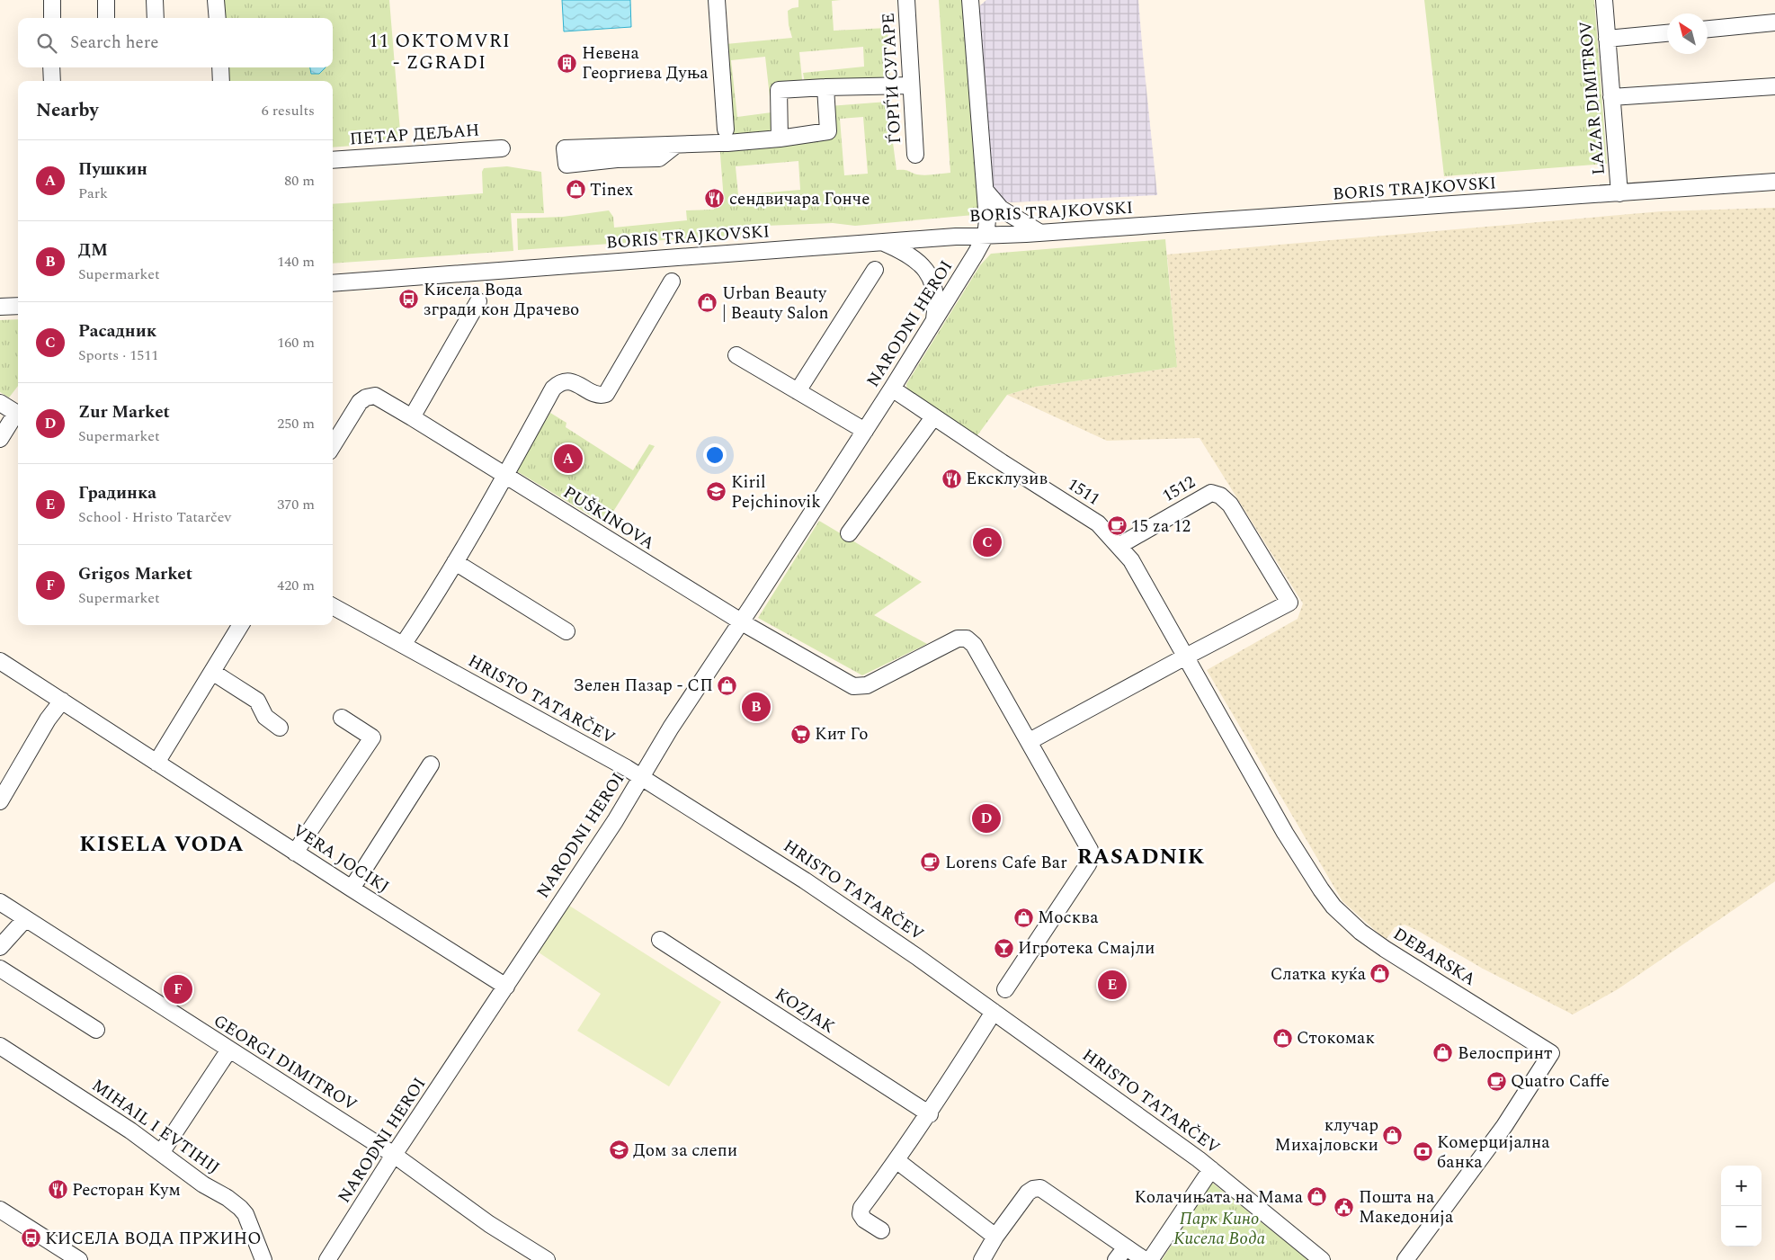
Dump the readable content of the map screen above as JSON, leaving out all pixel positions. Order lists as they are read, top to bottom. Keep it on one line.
{"streets":{"street":["ЃОРЃИ СУГАРЕ","LAZAR DIMITROV","ПЕТАР ДЕЉАН","BORIS TRAJKOVSKI","NARODNI HEROI","1512","1511","PUŠKINOVA","HRISTO TATARČEV","VERA JOCIKJ","DEBARSKA","KOZJAK","GEORGI DIMITROV","MIHAIL I EVTIHIJ"]},"crossings":[["LAZAR DIMITROV","BORIS TRAJKOVSKI"],["BORIS TRAJKOVSKI","NARODNI HEROI"],["NARODNI HEROI","1511"],["NARODNI HEROI","PUŠKINOVA"],["NARODNI HEROI","HRISTO TATARČEV"],["NARODNI HEROI","VERA JOCIKJ"],["NARODNI HEROI","GEORGI DIMITROV"],["1512","1511"],["1512","DEBARSKA"],["1511","DEBARSKA"]],"districts":["11 OKTOMVRI - ZGRADI","KISELA VODA","RASADNIK"],"parks":["Парк Кино Кисела Вода"],"places":{"building":["Невена Георгиева Дуња"],"shop":["Tinex","Urban Beauty | Beauty Salon","Зелен Пазар - СП","Москва","Слатка куќа","Стокомак","Велоспринт","клучар Михајловски","Колачињата на Мама"],"restaurant":["сендвичара Гонче","Ексклузив","Ресторан Кум"],"bus stop":["Кисела Вода згради кон Драчево","КИСЕЛА ВОДА ПРЖИНО"],"school or university":["Kiril Pejchinovik","Дом за слепи"],"cafe":["15 za 12","Lorens Cafe Bar","Quatro Caffe"],"supermarket":["Кит Го"],"bar":["Игротека Смајли"],"bank":["Комерцијална банка"],"public building":["Пошта на Македонија"]},"north":"top left","page":{"search":"Search here","heading":["Nearby","6 results"],"list":[{"mark":"A","name":"Пушкин","note":"Park","value":"80 m"},{"mark":"B","name":"ДМ","note":"Supermarket","value":"140 m"},{"mark":"C","name":"Расадник","note":"Sports · 1511","value":"160 m"},{"mark":"D","name":"Zur Market","note":"Supermarket","value":"250 m"},{"mark":"E","name":"Градинка","note":"School · Hristo Tatarčev","value":"370 m"},{"mark":"F","name":"Grigos Market","note":"Supermarket","value":"420 m"}],"pins":["A","C","B","D","E","F"],"map_buttons":["+","−"]}}
